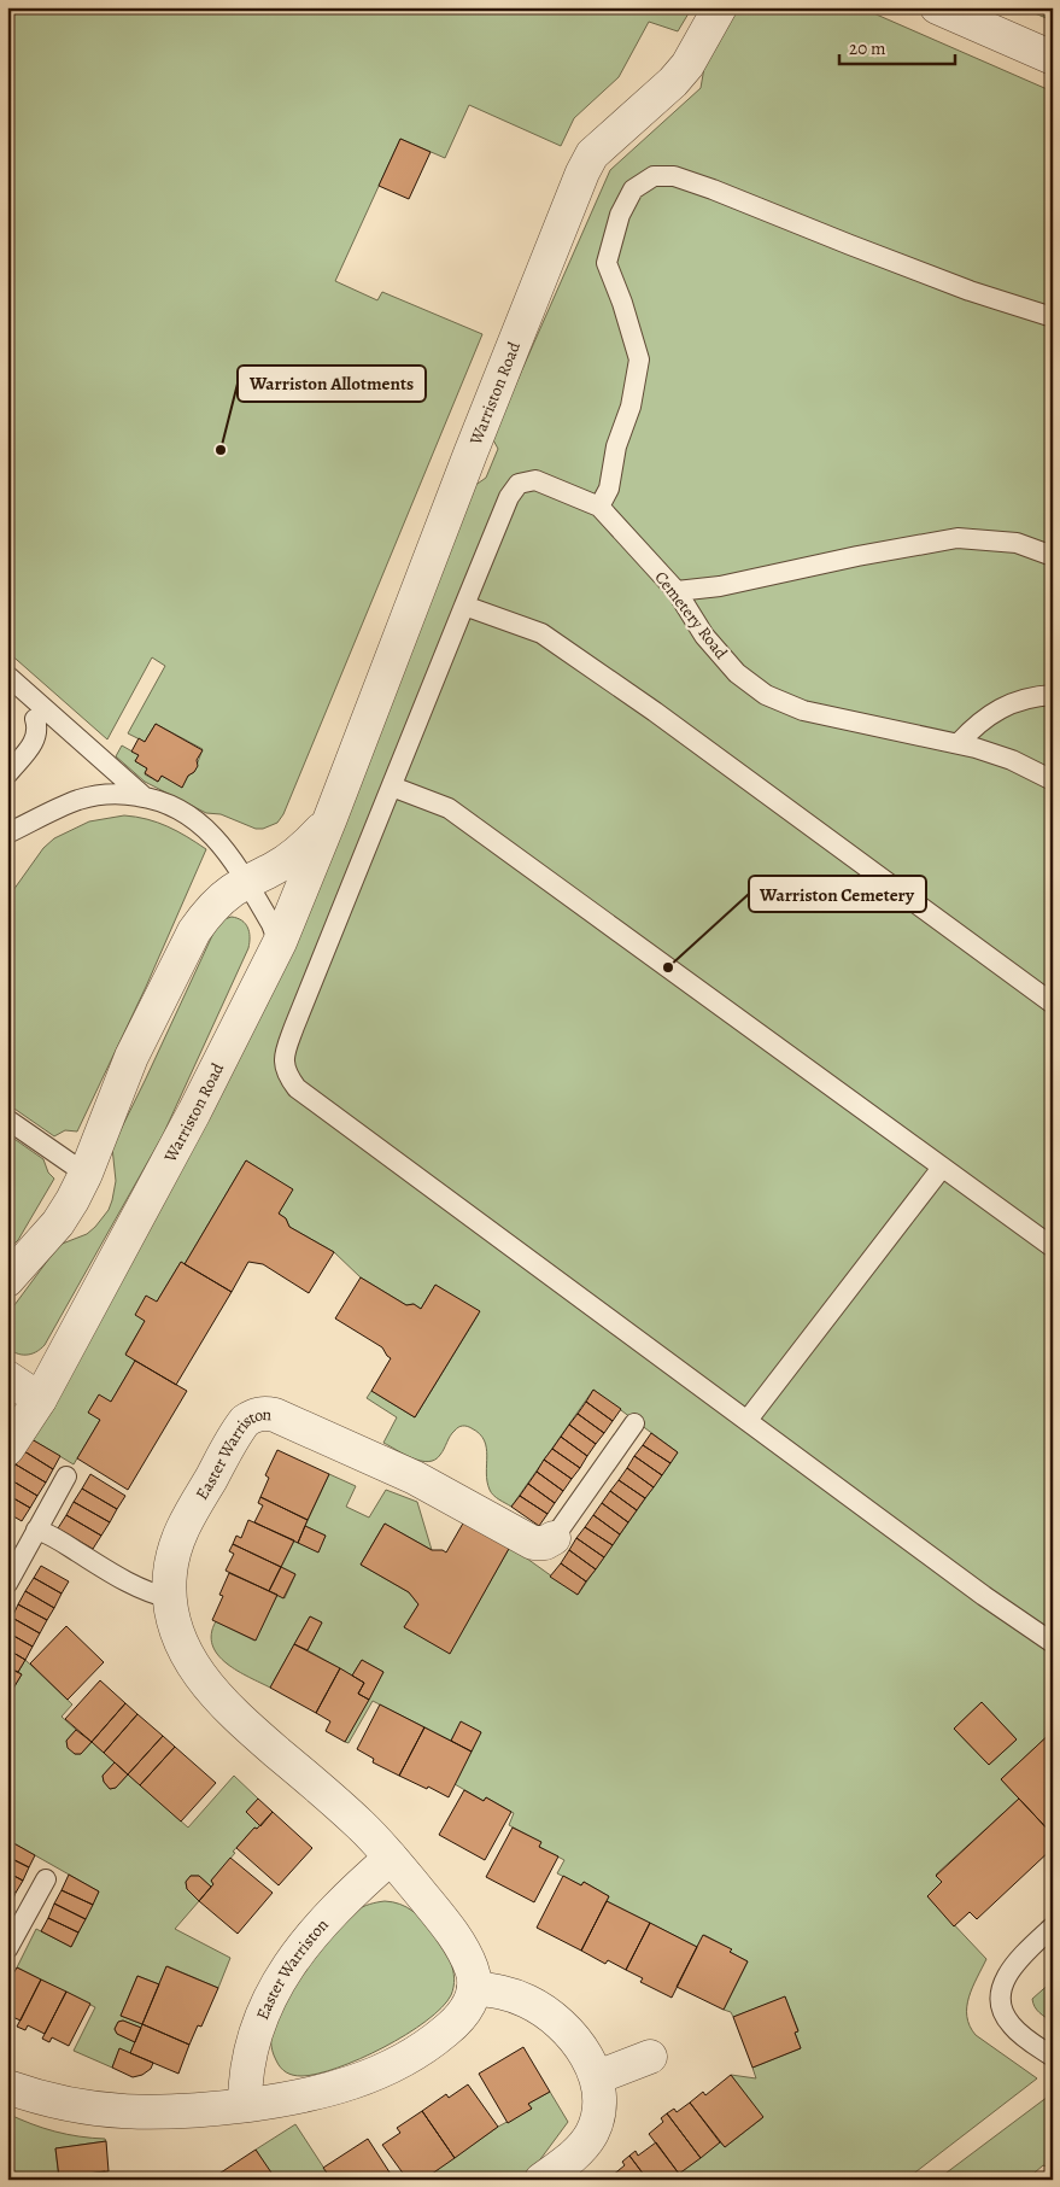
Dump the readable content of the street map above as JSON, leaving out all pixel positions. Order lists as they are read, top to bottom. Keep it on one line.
{"streets":{"street":["Warriston Road","Easter Warriston"],"lane":["Cemetery Road"]},"places":["Warriston Allotments","Warriston Cemetery"],"scale_bar":"20 m"}
